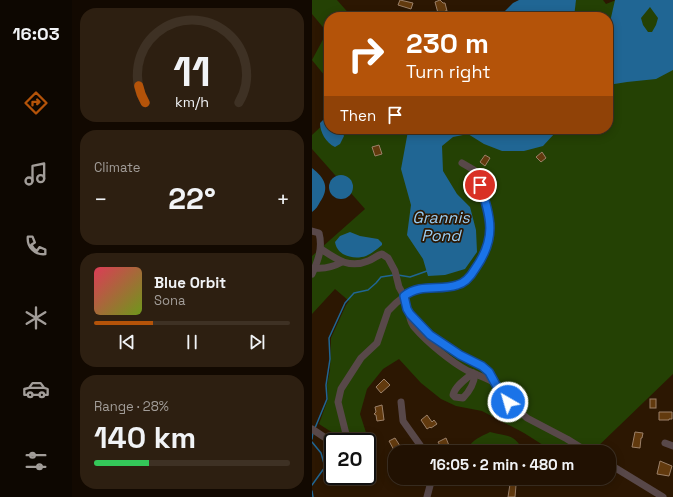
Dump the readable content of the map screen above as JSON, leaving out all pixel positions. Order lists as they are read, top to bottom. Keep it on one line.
{"water":["Grannis Pond"],"page":{"tabs":"16:03","turn":["230 m","Turn right"],"then":"Then","tile":["Climate",["Range · 28%","140 km"]],"heat":["−","22°","+"],"song":["Blue Orbit","Sona"],"limit":"20","trip":"16:05 · 2 min · 480 m","gauge":["11","km/h"]}}
